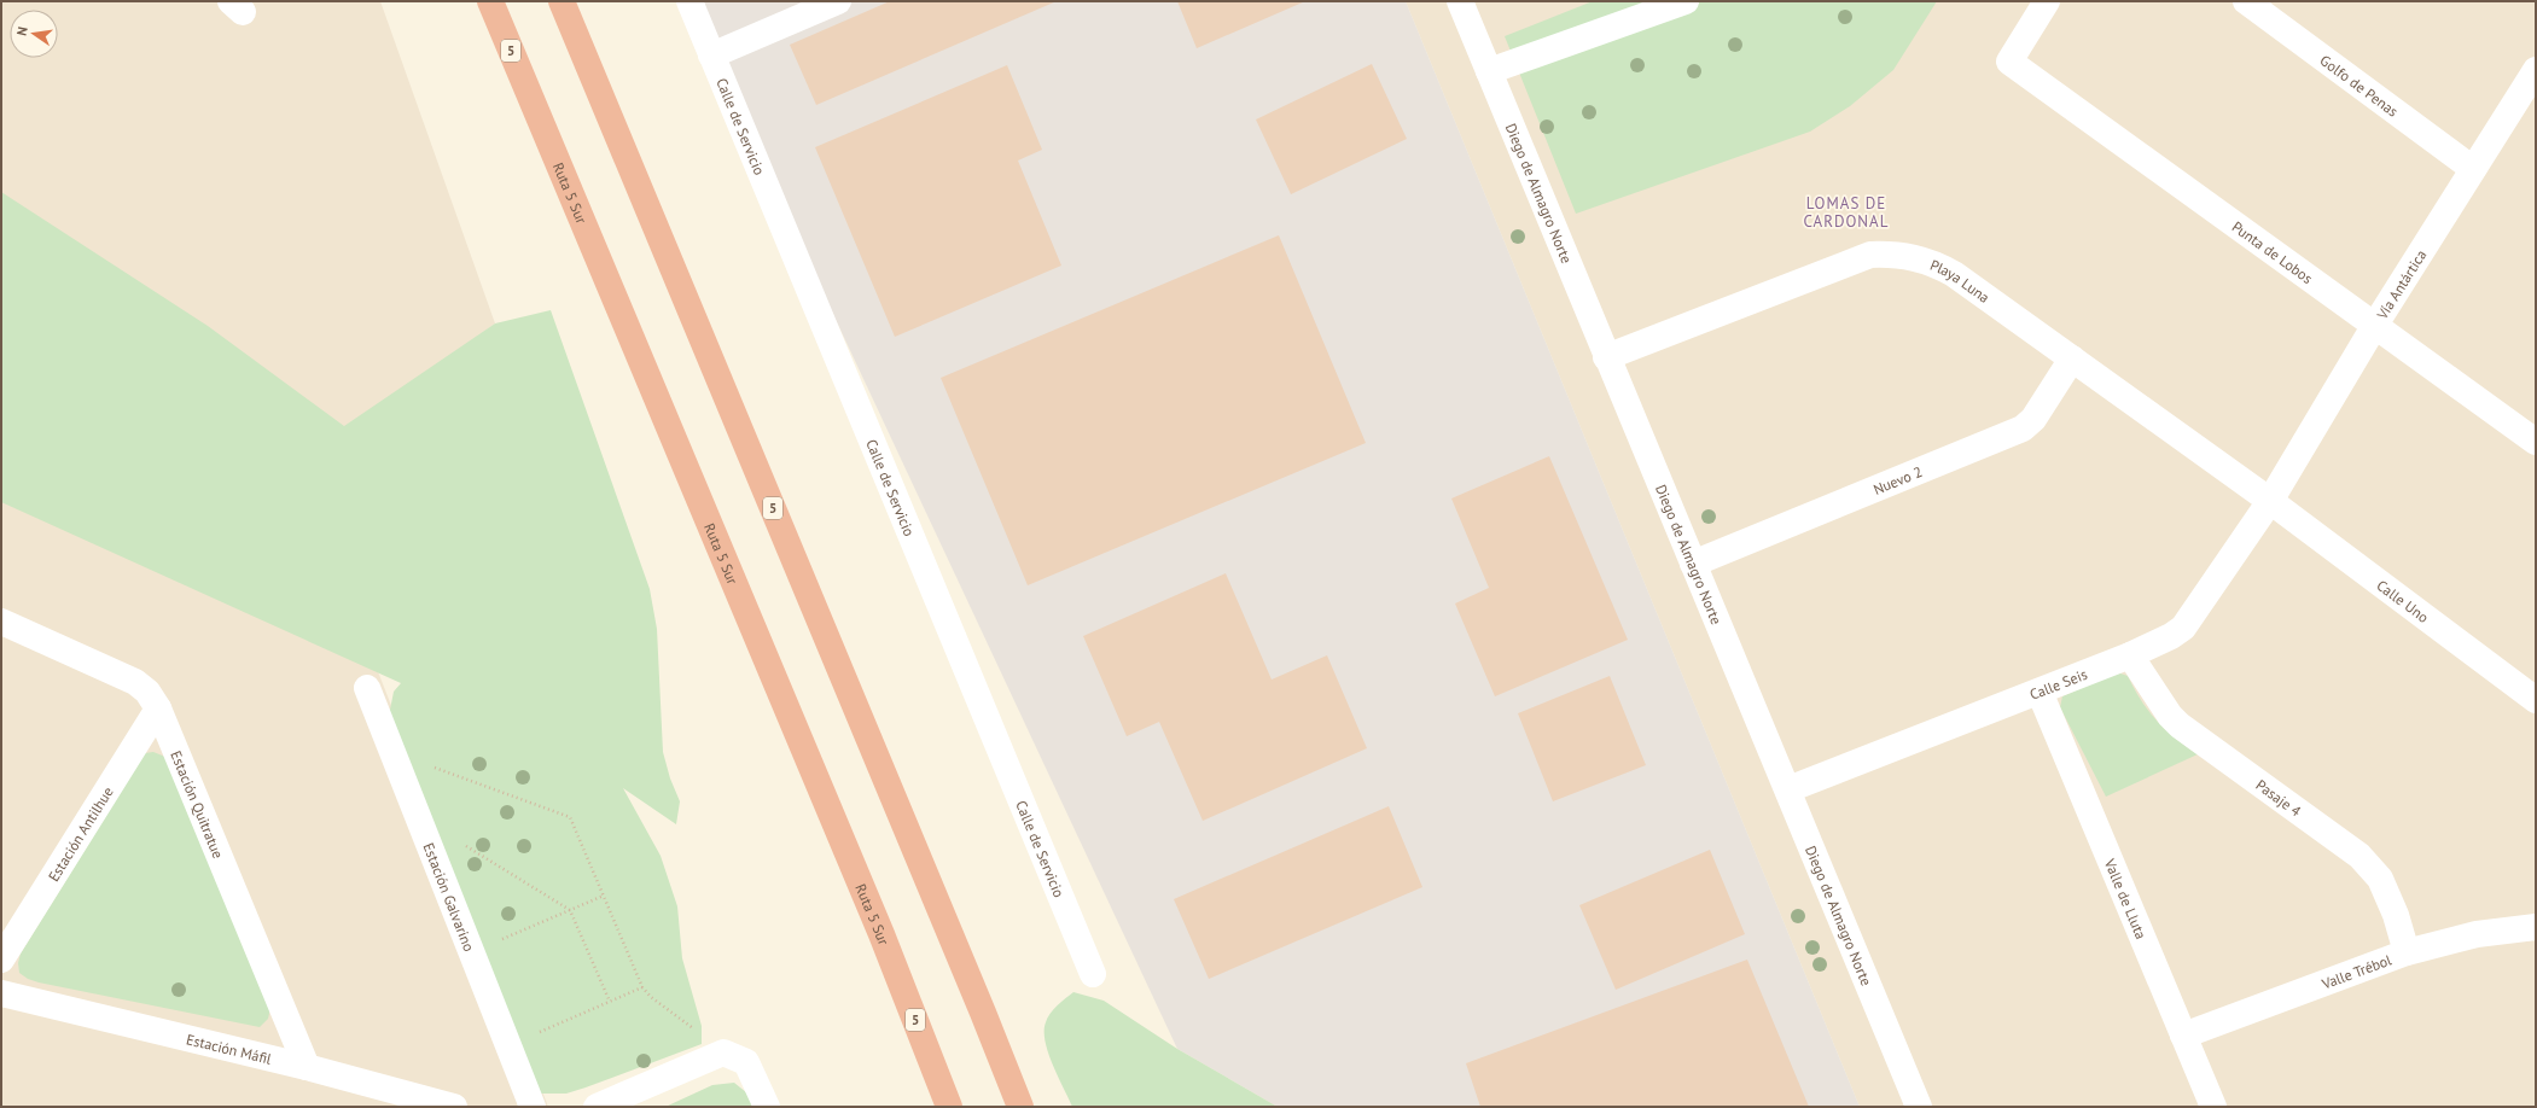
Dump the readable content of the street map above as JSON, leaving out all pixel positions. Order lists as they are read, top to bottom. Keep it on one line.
{"streets":{"highway":["5","Ruta 5 Sur"],"street":["Golfo de Penas","Calle de Servicio","Diego de Almagro Norte","Punta de Lobos","Playa Luna","Vía Antártica","Nuevo 2","Calle Uno","Calle Seis","Pasaje 4","Estación Quitratue","Estación Antilhue","Estación Galvarino","Valle de Lluta","Valle Trébol","Estación Máfil"]},"crossings":[["Golfo de Penas","Vía Antártica"],["Diego de Almagro Norte","Playa Luna"],["Diego de Almagro Norte","Nuevo 2"],["Diego de Almagro Norte","Calle Seis"],["Punta de Lobos","Vía Antártica"],["Playa Luna","Vía Antártica"],["Playa Luna","Nuevo 2"],["Playa Luna","Calle Uno"],["Playa Luna","Calle Seis"],["Vía Antártica","Calle Uno"],["Vía Antártica","Calle Seis"],["Calle Uno","Calle Seis"],["Calle Seis","Pasaje 4"],["Calle Seis","Valle de Lluta"],["Pasaje 4","Valle Trébol"],["Estación Quitratue","Estación Antilhue"],["Estación Quitratue","Estación Máfil"],["Valle de Lluta","Valle Trébol"]],"districts":["LOMAS DE CARDONAL"],"north":"left"}
